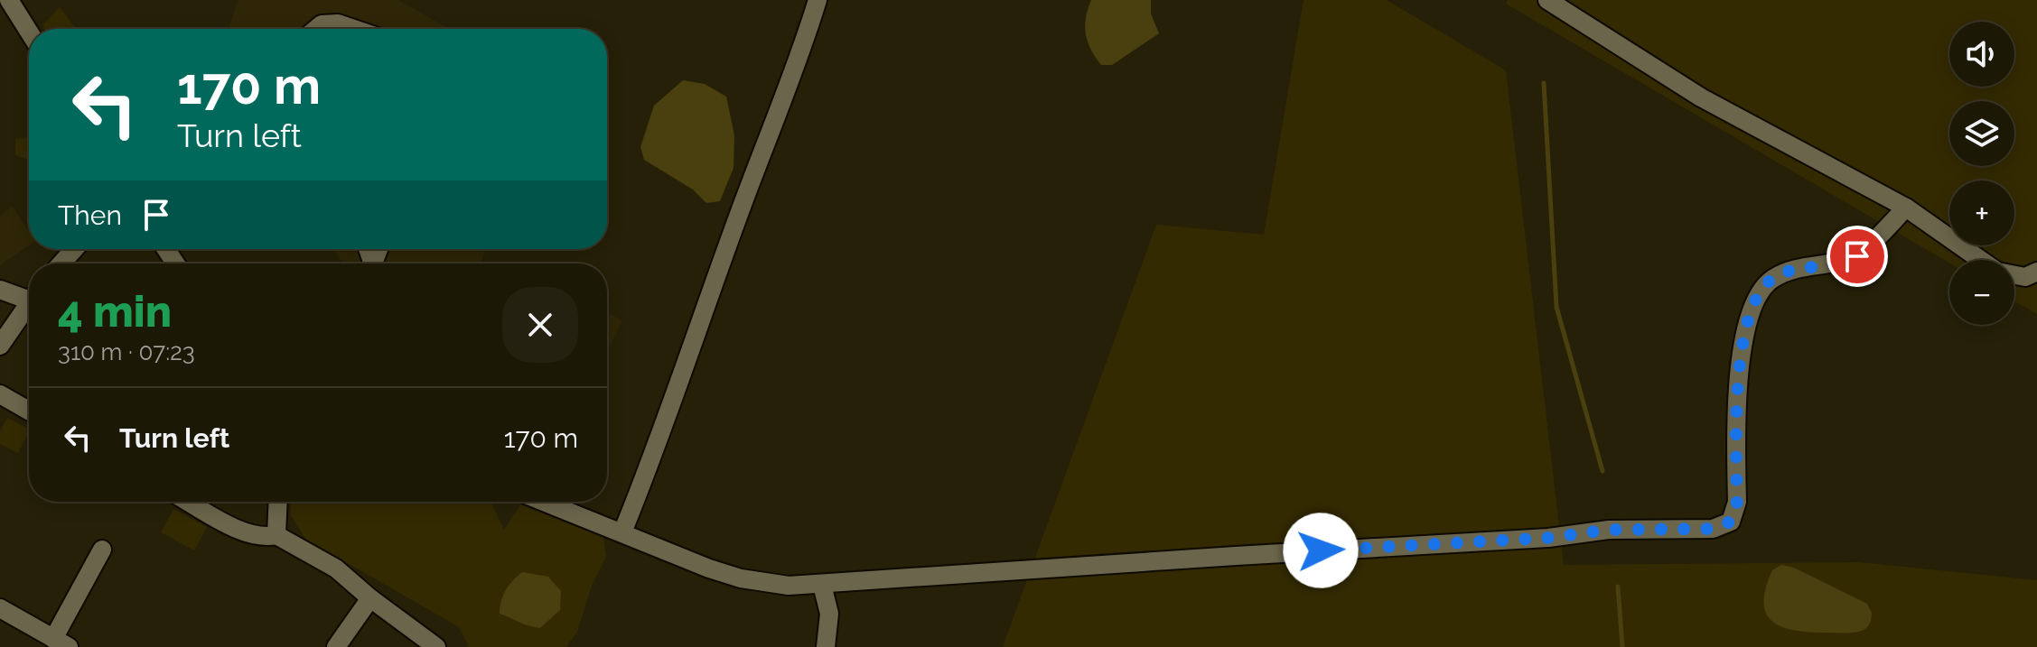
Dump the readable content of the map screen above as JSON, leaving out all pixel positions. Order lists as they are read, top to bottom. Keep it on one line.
{"page":{"map_buttons":["+","−"],"turn":["170 m","Turn left"],"then":"Then","heading":["4 min","310 m · 07:23"],"list":[{"name":"Turn left","value":"170 m"}]}}
